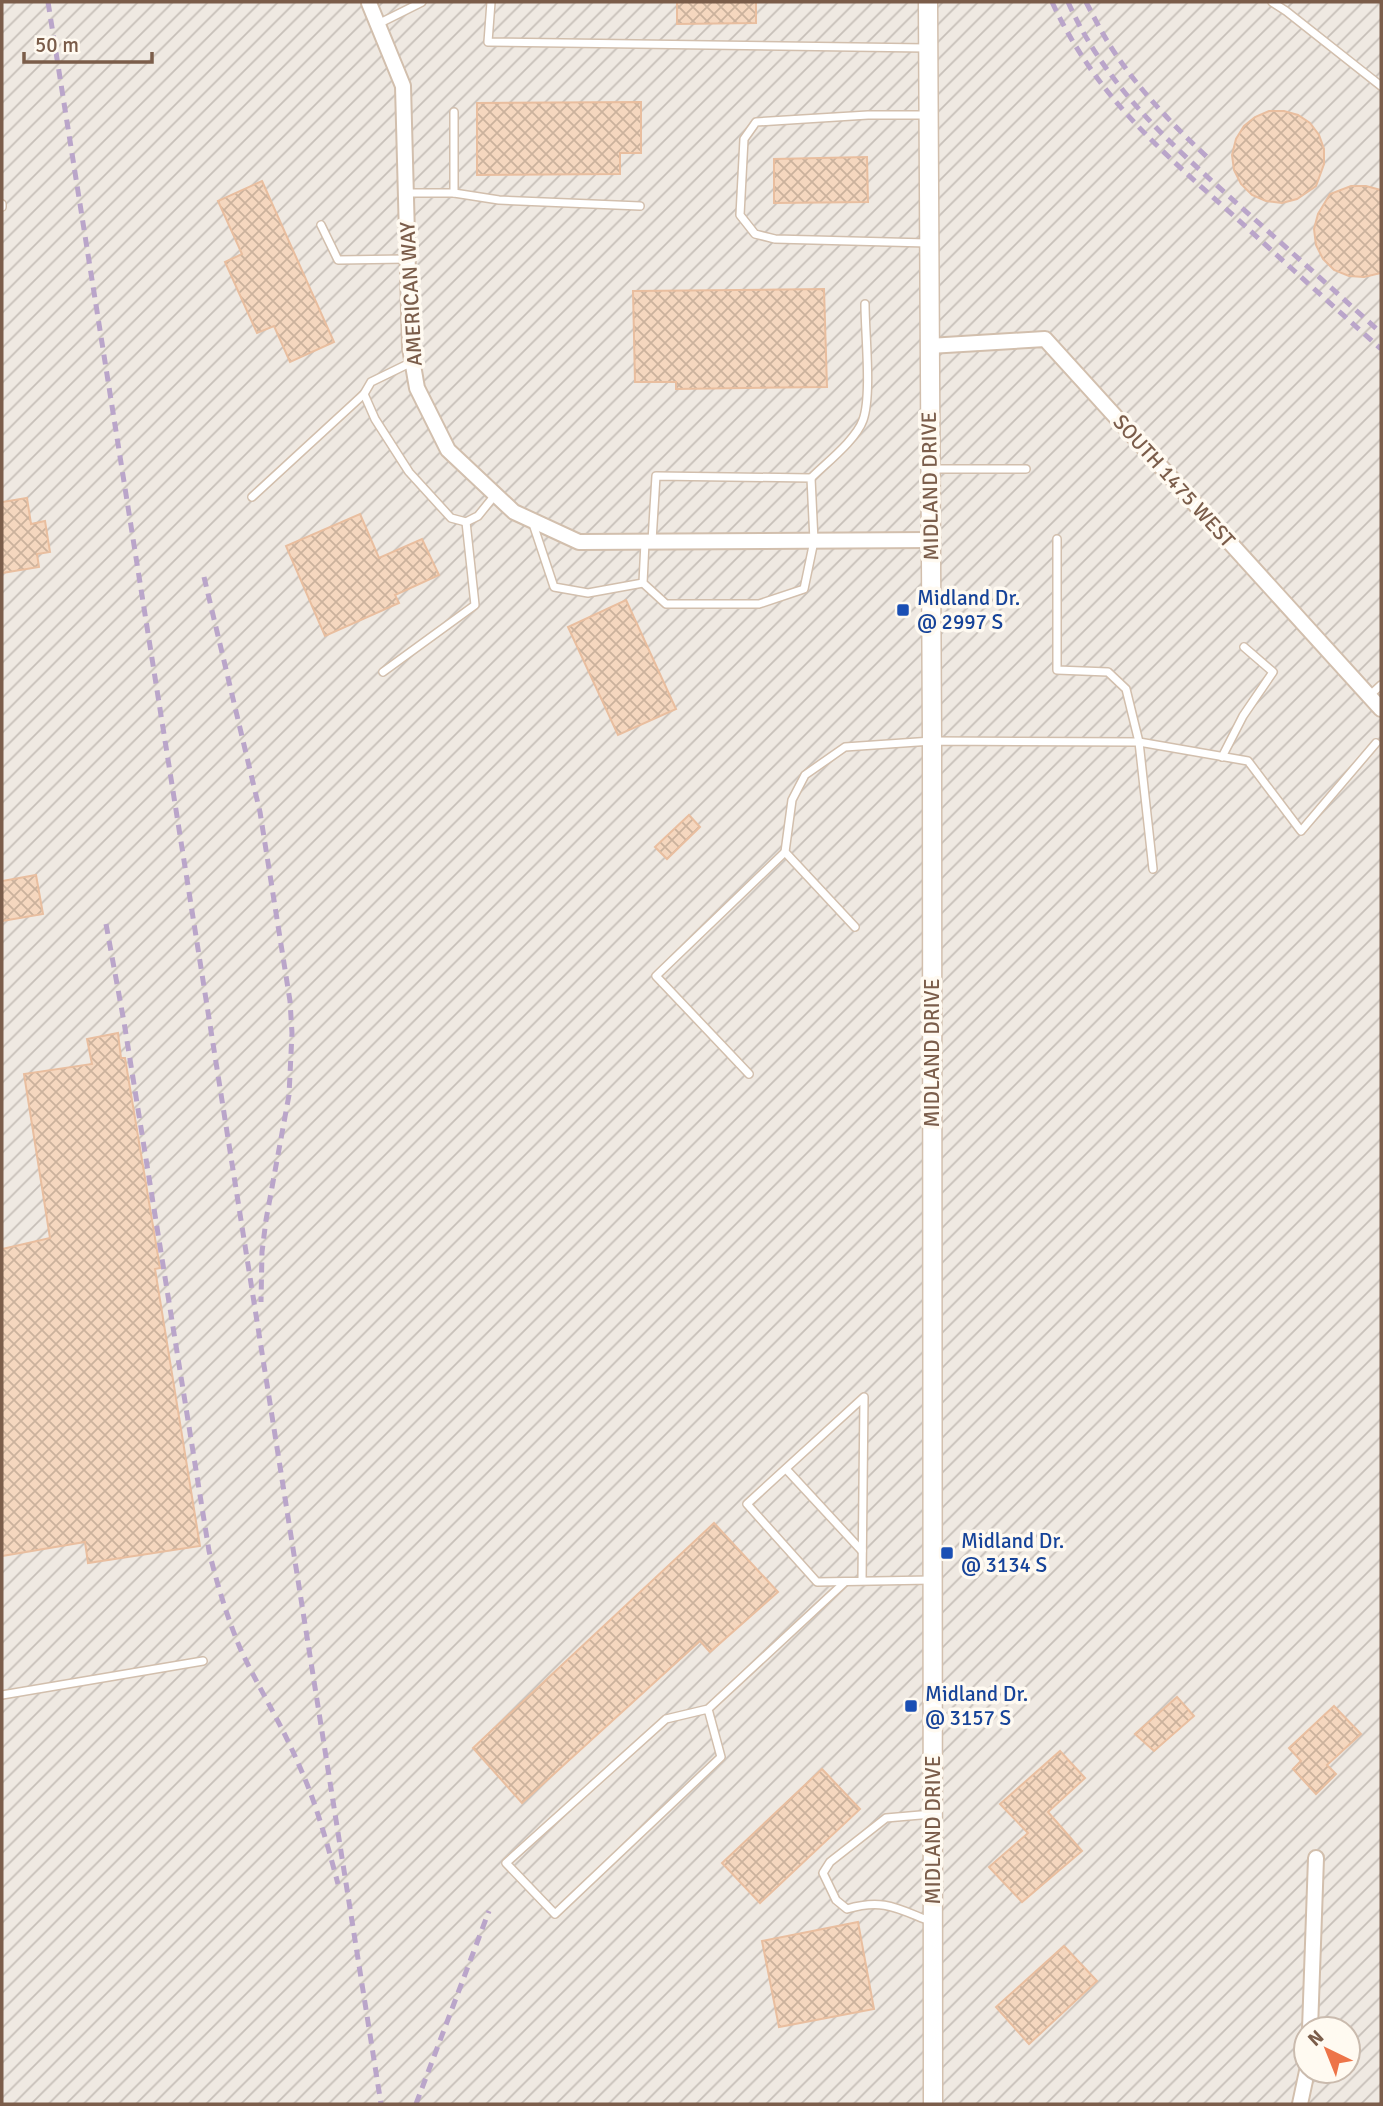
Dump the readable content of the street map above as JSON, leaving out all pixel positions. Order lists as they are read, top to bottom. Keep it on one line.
{"streets":{"street":["AMERICAN WAY","SOUTH 1475 WEST","MIDLAND DRIVE"]},"crossings":[["AMERICAN WAY","MIDLAND DRIVE"],["SOUTH 1475 WEST","MIDLAND DRIVE"]],"places":{"transit":["Midland Dr. @ 2997 S","Midland Dr. @ 3134 S","Midland Dr. @ 3157 S"]},"scale_bar":"50 m","north":"top left"}
